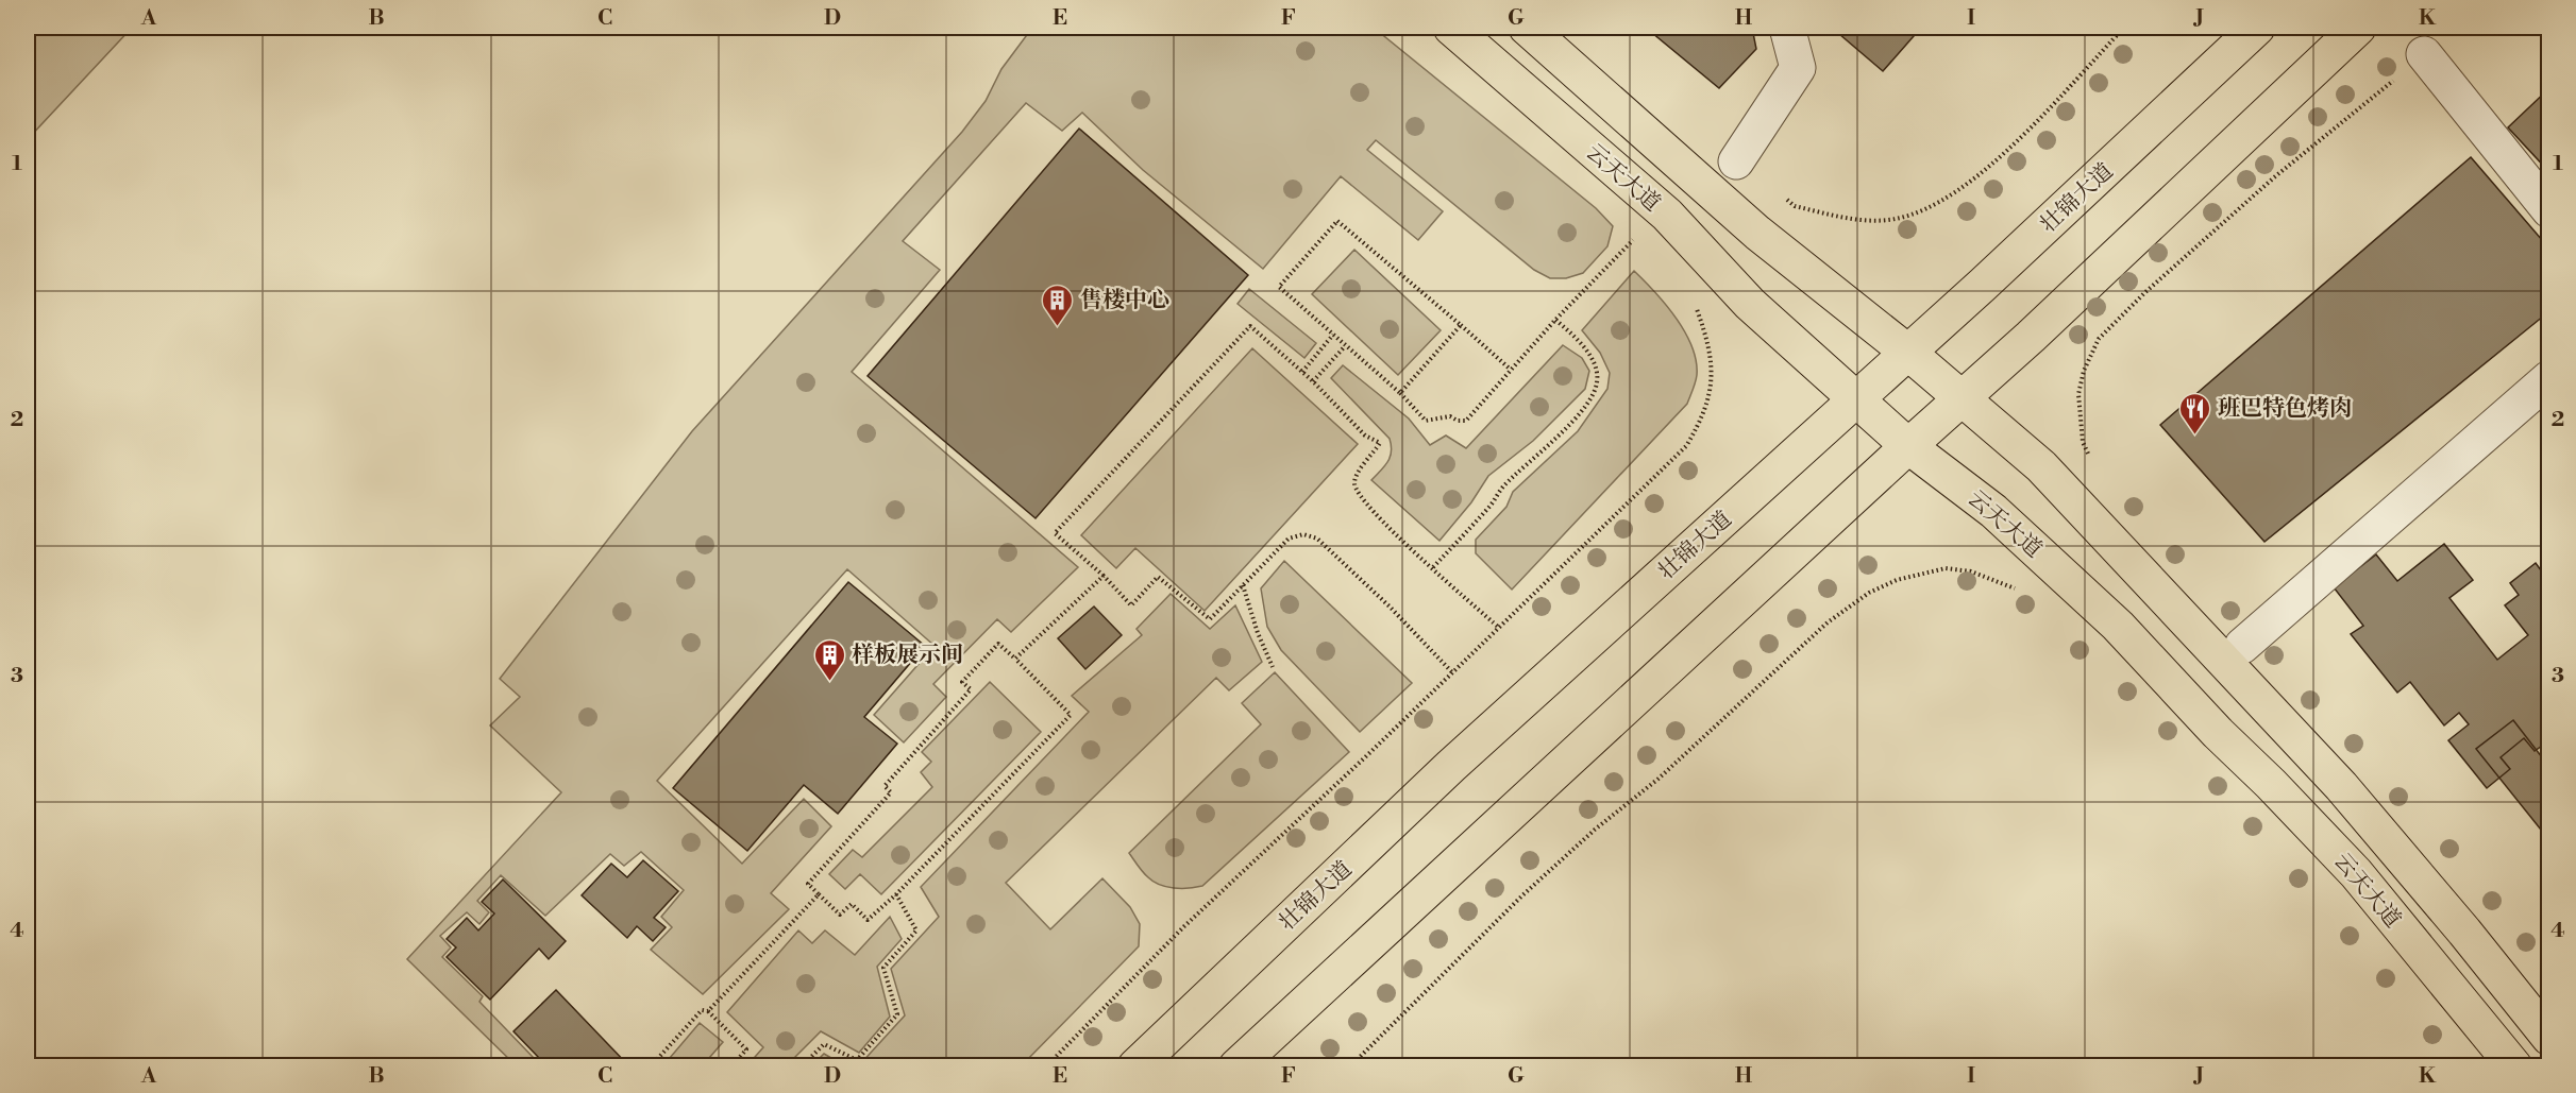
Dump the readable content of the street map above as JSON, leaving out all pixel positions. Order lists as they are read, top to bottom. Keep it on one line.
{"streets":{"main road":["云天大道","壮锦大道"]},"crossings":[["云天大道","壮锦大道"]],"places":{"building":["售楼中心","样板展示间"],"restaurant":["班巴特色烤肉"]},"grid":{"columns":["A","B","C","D","E","F","G","H","I","J","K"],"rows":["1","2","3","4"]}}
